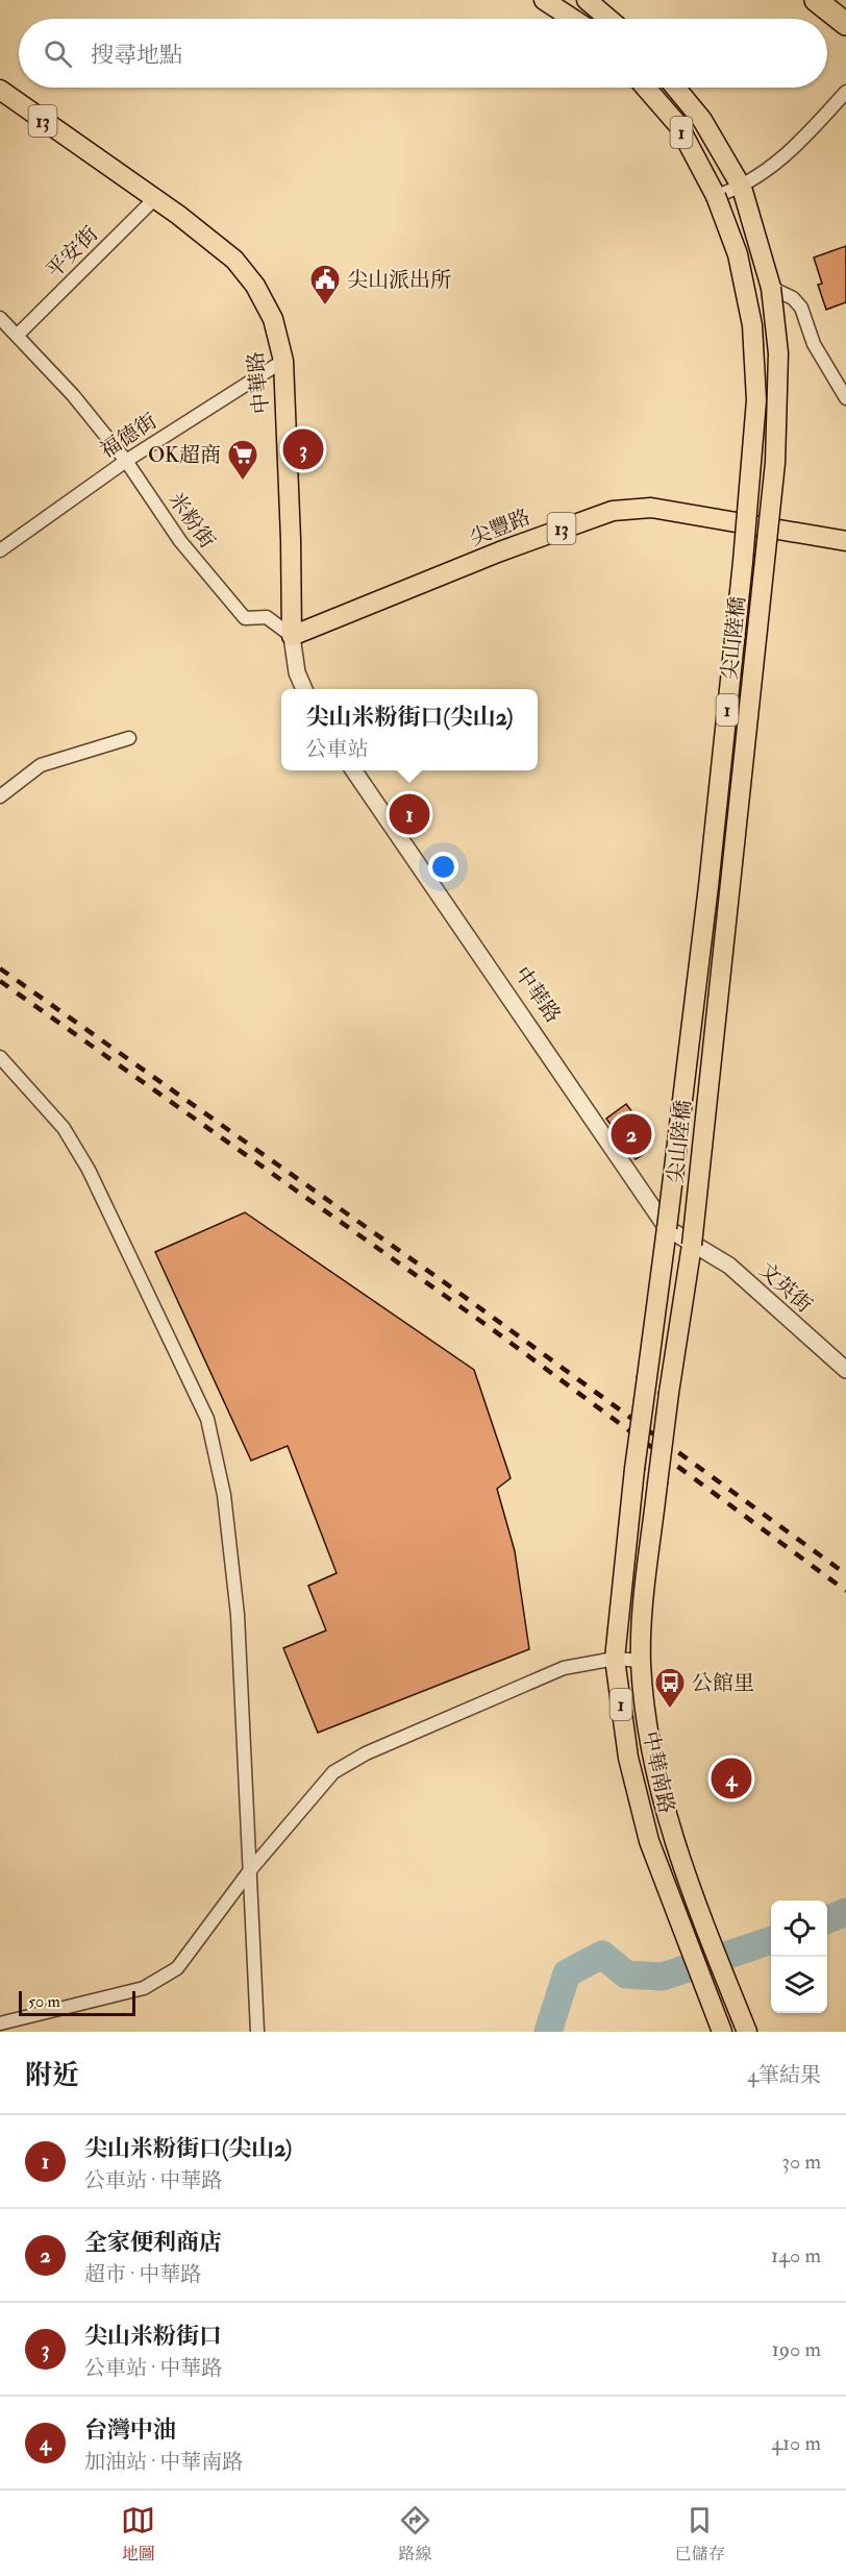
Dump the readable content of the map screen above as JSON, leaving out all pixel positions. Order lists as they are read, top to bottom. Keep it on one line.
{"streets":{"main road":["13","1","中華路","尖豐路","尖山陸橋","中華南路"],"street":["平安街","福德街","米粉街","文英街"]},"crossings":[["1","尖山陸橋"],["平安街","中華路"],["平安街","米粉街"],["中華路","福德街"],["中華路","米粉街"],["中華路","尖豐路"],["中華路","尖山陸橋"],["中華路","文英街"],["中華路","中華南路"],["福德街","米粉街"],["米粉街","尖豐路"],["尖山陸橋","文英街"],["尖山陸橋","中華南路"],["文英街","中華南路"]],"places":{"public building":["尖山派出所"],"supermarket":["OK超商"],"bus stop":["公館里"]},"scale_bar":"50 m","page":{"search":"搜尋地點","pins":["3","1","2","4"],"popup":["尖山米粉街口(尖山2)","公車站"],"scale":"50 m","heading":["附近","4筆結果"],"list":[{"mark":"1","name":"尖山米粉街口(尖山2)","note":"公車站 · 中華路","value":"30 m"},{"mark":"2","name":"全家便利商店","note":"超市 · 中華路","value":"140 m"},{"mark":"3","name":"尖山米粉街口","note":"公車站 · 中華路","value":"190 m"},{"mark":"4","name":"台灣中油","note":"加油站 · 中華南路","value":"410 m"}],"nav":["地圖","路線","已儲存"]}}
